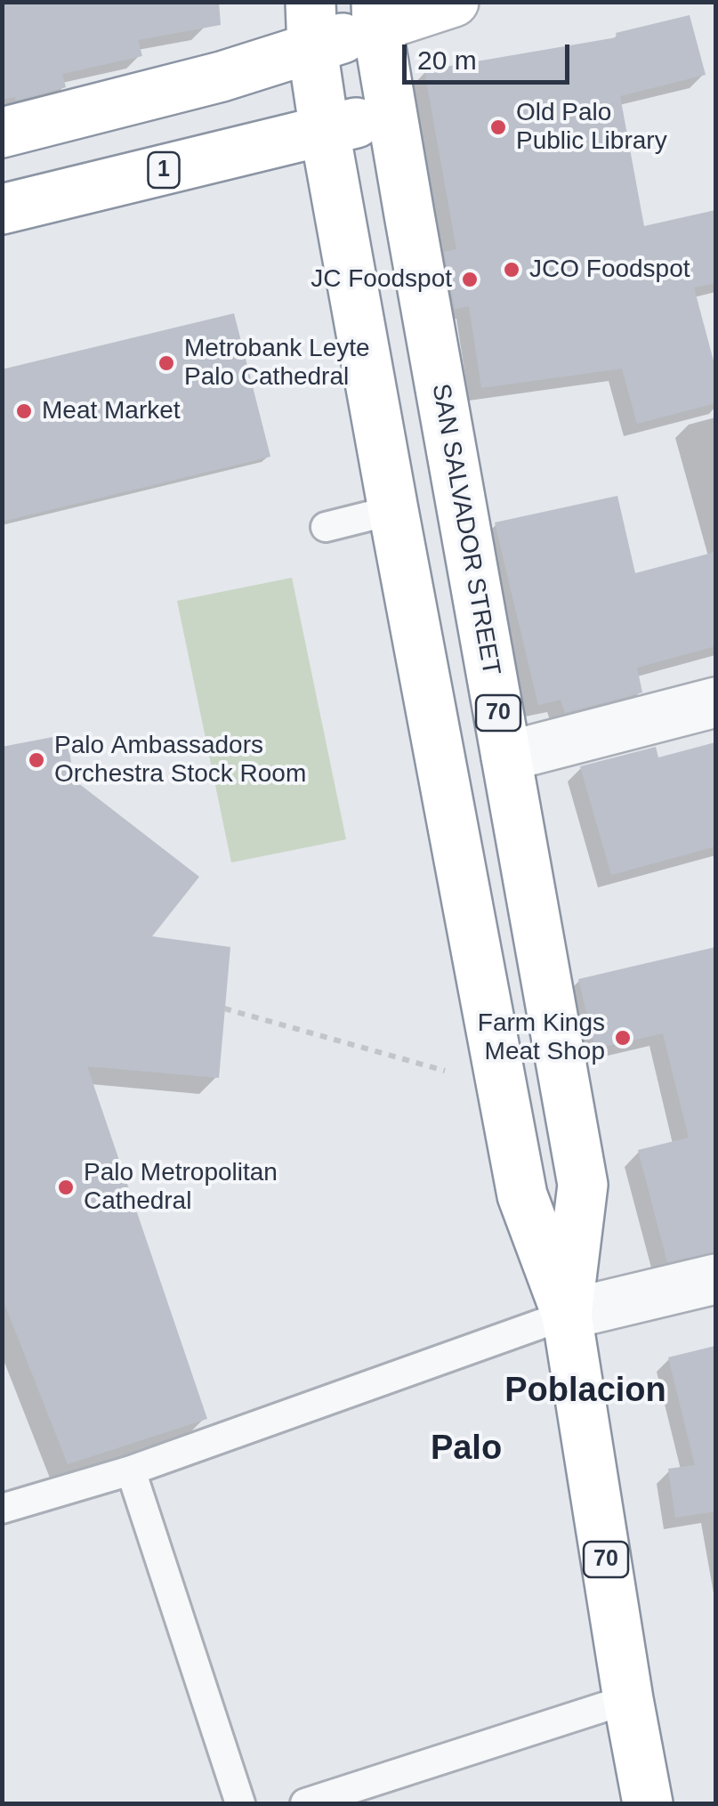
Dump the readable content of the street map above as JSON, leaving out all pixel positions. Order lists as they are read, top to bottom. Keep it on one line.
{"streets":{"main road":["1","SAN SALVADOR STREET","70"]},"crossings":[["1","SAN SALVADOR STREET"]],"districts":["Poblacion","Palo"],"places":["Old Palo Public Library","JCO Foodspot","JC Foodspot","Metrobank Leyte Palo Cathedral","Meat Market","Palo Ambassadors Orchestra Stock Room","Farm Kings Meat Shop","Palo Metropolitan Cathedral"],"scale_bar":"20 m"}
